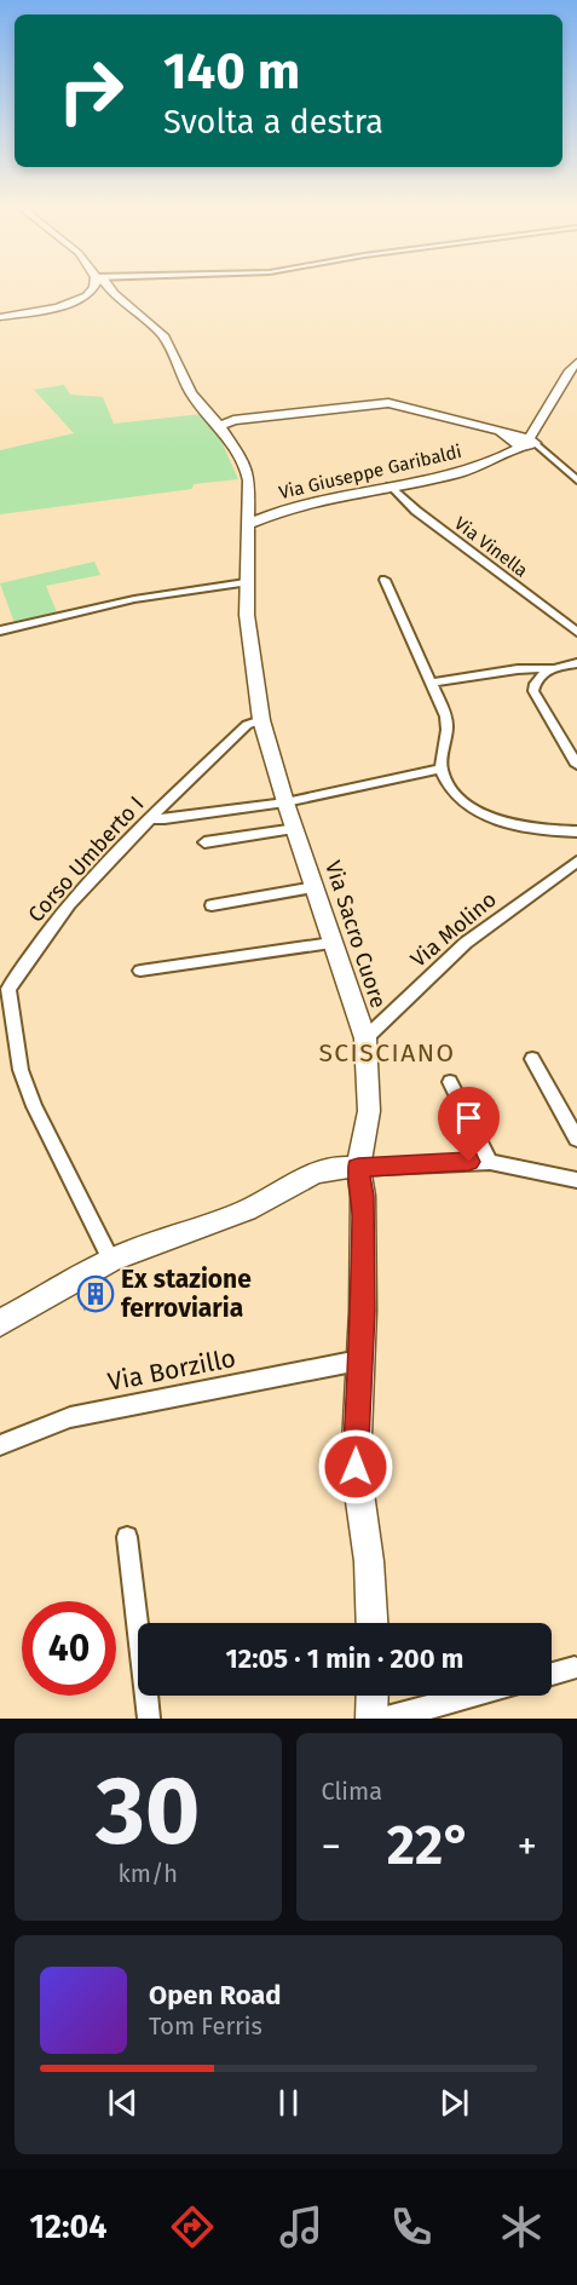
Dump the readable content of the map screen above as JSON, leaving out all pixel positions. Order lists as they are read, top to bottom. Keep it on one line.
{"streets":{"street":["Via Giuseppe Garibaldi","Via Vinella","Corso Umberto I","Via Molino","Via Sacro Cuore","Via Borzillo"]},"crossings":[["Via Giuseppe Garibaldi","Via Vinella"],["Corso Umberto I","Via Sacro Cuore"],["Via Molino","Via Sacro Cuore"],["Via Sacro Cuore","Via Borzillo"]],"districts":["SCISCIANO"],"places":{"building":["Ex stazione ferroviaria"]},"page":{"turn":["140 m","Svolta a destra"],"limit":"40","trip":"12:05 · 1 min · 200 m","tile":[["30","km/h"],"Clima"],"heat":["−","22°","+"],"song":["Open Road","Tom Ferris"],"tabs":"12:04"}}
